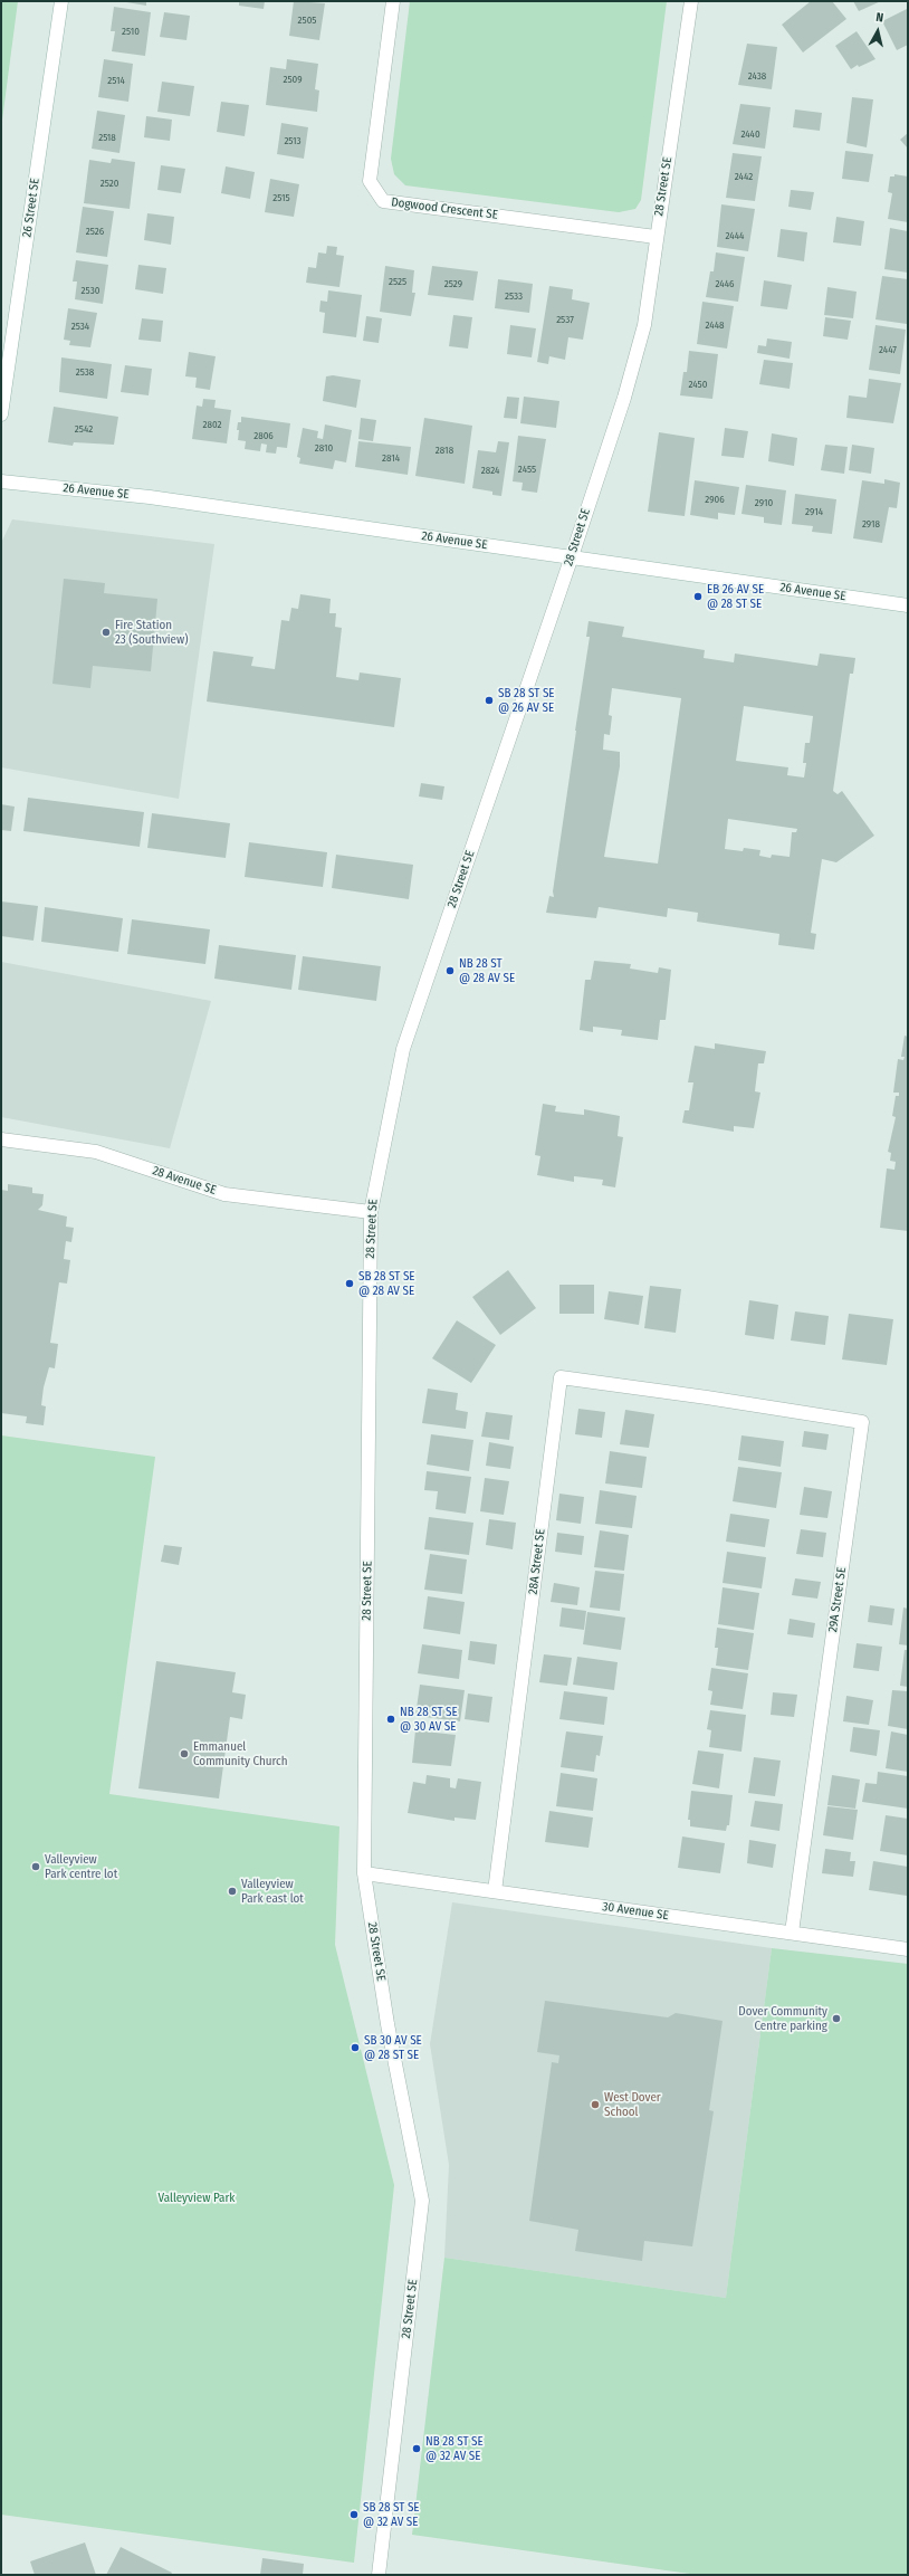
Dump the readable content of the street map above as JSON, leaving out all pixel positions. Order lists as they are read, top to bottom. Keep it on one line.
{"streets":{"street":["28 Street SE","26 Street SE","Dogwood Crescent SE","26 Avenue SE","28 Avenue SE","28A Street SE","29A Street SE","30 Avenue SE"]},"crossings":[["28 Street SE","Dogwood Crescent SE"],["28 Street SE","26 Avenue SE"],["28 Street SE","28 Avenue SE"],["28 Street SE","30 Avenue SE"],["28A Street SE","29A Street SE"],["28A Street SE","30 Avenue SE"],["29A Street SE","30 Avenue SE"]],"parks":["Valleyview Park"],"places":["EB 26 AV SE @ 28 ST SE","Fire Station 23 (Southview)","SB 28 ST SE @ 26 AV SE","NB 28 ST @ 28 AV SE","SB 28 ST SE @ 28 AV SE","NB 28 ST SE @ 30 AV SE","Emmanuel Community Church","Valleyview Park centre lot","Valleyview Park east lot","Dover Community Centre parking","SB 30 AV SE @ 28 ST SE","West Dover School","NB 28 ST SE @ 32 AV SE","SB 28 ST SE @ 32 AV SE"],"house_numbers":["2505","2510","2438","2509","2514","2440","2518","2513","2442","2520","2515","2526","2444","2525","2529","2446","2530","2533","2537","2448","2534","2447","2538","2450","2802","2542","2806","2810","2818","2814","2455","2824","2906","2910","2914","2918"],"north":"top"}
